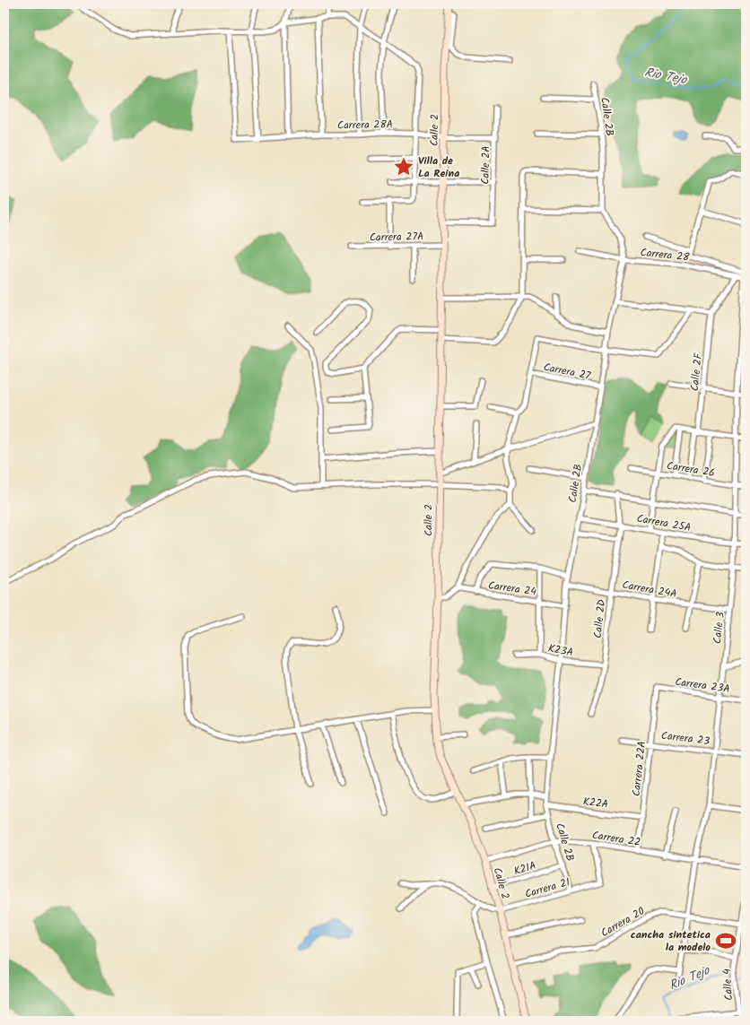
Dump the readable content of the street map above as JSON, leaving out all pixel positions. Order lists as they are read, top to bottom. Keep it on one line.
{"streets":{"street":["Calle 2B","Carrera 28A","Calle 2","Calle 2A","Carrera 27A","Carrera 28","Carrera 27","Calle 2F","Carrera 26","Carrera 25A","Carrera 24","Carrera 24A","Calle 2D","Calle 3","K23A","Carrera 23A","Carrera 23","Carrera 22A","K22A","Carrera 22","K21A","Carrera 21","Carrera 20","Calle 4"]},"crossings":[["Calle 2B","Carrera 28"],["Calle 2B","Carrera 27"],["Calle 2B","Carrera 25A"],["Calle 2B","Carrera 24"],["Calle 2B","Carrera 24A"],["Calle 2B","K23A"],["Calle 2B","K22A"],["Calle 2B","Carrera 22"],["Calle 2B","K21A"],["Calle 2B","Carrera 21"],["Carrera 28A","Calle 2"],["Carrera 28A","Calle 2A"],["Calle 2","Calle 2A"],["Calle 2","Carrera 27A"],["Calle 2","Carrera 22"],["Calle 2","K21A"],["Calle 2","Carrera 21"],["Calle 2","Carrera 20"],["Carrera 28","Calle 3"],["Calle 2F","Carrera 26"],["Carrera 26","Calle 3"],["Carrera 25A","Calle 2D"],["Carrera 25A","Calle 3"],["Carrera 24A","Calle 2D"],["Carrera 24A","Calle 3"],["Calle 2D","K23A"],["Calle 3","Carrera 23A"],["Calle 3","Carrera 23"],["Calle 3","Carrera 22"],["Calle 3","Carrera 20"],["Carrera 23A","Carrera 22A"],["Carrera 23","Carrera 22A"],["Carrera 22A","K22A"],["Carrera 22A","Carrera 22"],["Carrera 22","Carrera 21"],["Carrera 20","Calle 4"]],"water":["Rio Tejo"],"places":{"place":["Villa de La Reina"],"sports":["cancha sintetica la modelo"]}}
